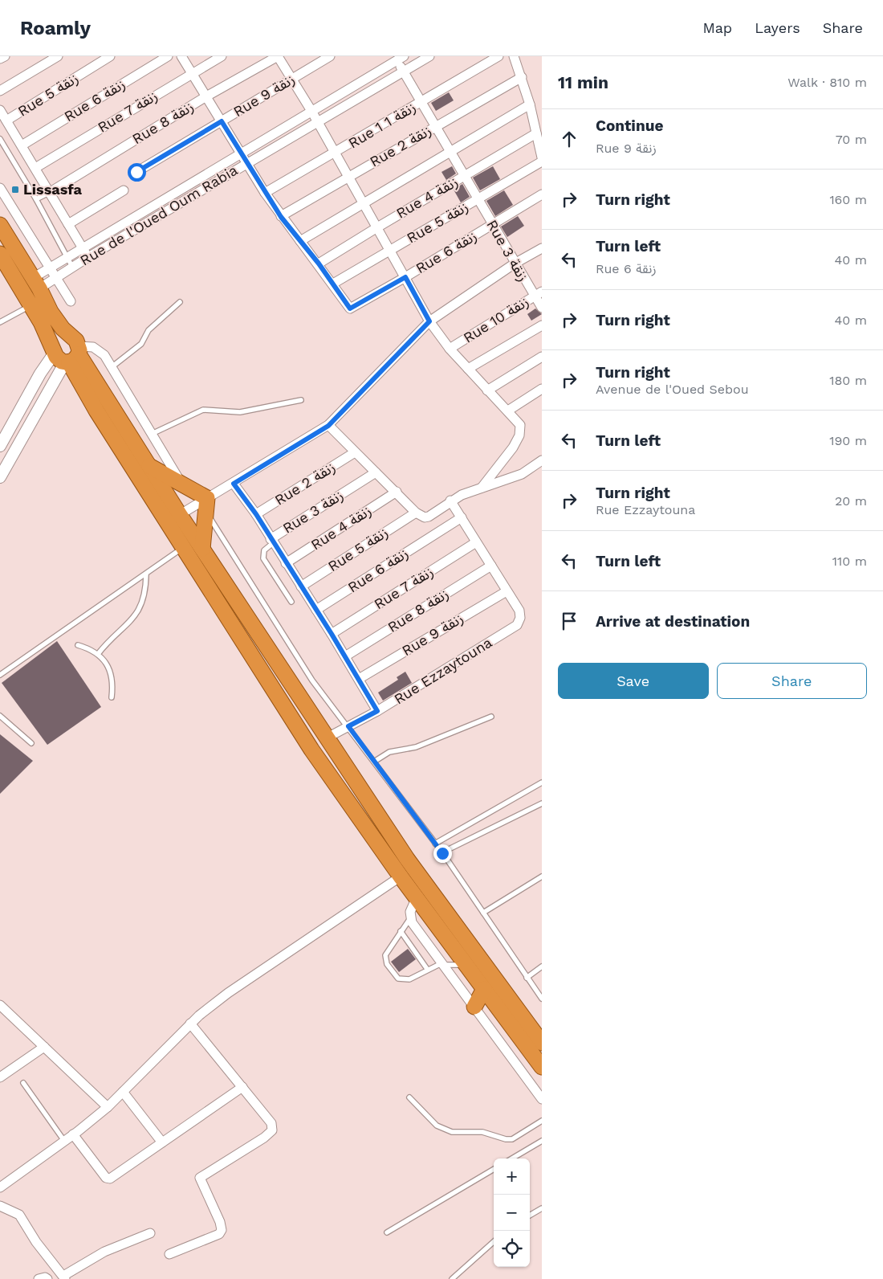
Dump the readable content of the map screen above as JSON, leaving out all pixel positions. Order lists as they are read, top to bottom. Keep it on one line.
{"streets":{"street":["Rue 5 زنقة","Rue 9 زنقة","Rue 6 زنقة","Rue 7 زنقة","Rue 8 زنقة","Rue 1 زنقة 1","Rue 2 زنقة","Rue 4 زنقة","Rue de l'Oued Oum Rabia","Rue 3 زنقة","Rue 10 زنقة","Rue Ezzaytouna"]},"crossings":[["Rue 5 زنقة","Rue 6 زنقة"],["Rue 5 زنقة","Rue 3 زنقة"],["Rue 9 زنقة","Rue Ezzaytouna"],["Rue 6 زنقة","Rue 3 زنقة"],["Rue 1 زنقة 1","Rue 3 زنقة"],["Rue 2 زنقة","Rue 3 زنقة"],["Rue 4 زنقة","Rue 3 زنقة"],["Rue de l'Oued Oum Rabia","Rue 3 زنقة"],["Rue 3 زنقة","Rue 10 زنقة"]],"places":{"transit":["Lissasfa"]},"page":{"header":"Roamly","nav":["Map","Layers","Share"],"heading":["11 min","Walk · 810 m"],"list":[["Continue","Rue 9 زنقة","70 m"],["Turn right","160 m"],["Turn left","Rue 6 زنقة","40 m"],["Turn right","40 m"],["Turn right","Avenue de l'Oued Sebou","180 m"],["Turn left","190 m"],["Turn right","Rue Ezzaytouna","20 m"],["Turn left","110 m"],"Arrive at destination"],"buttons":["Save","Share"],"map_buttons":["+","−"]}}
